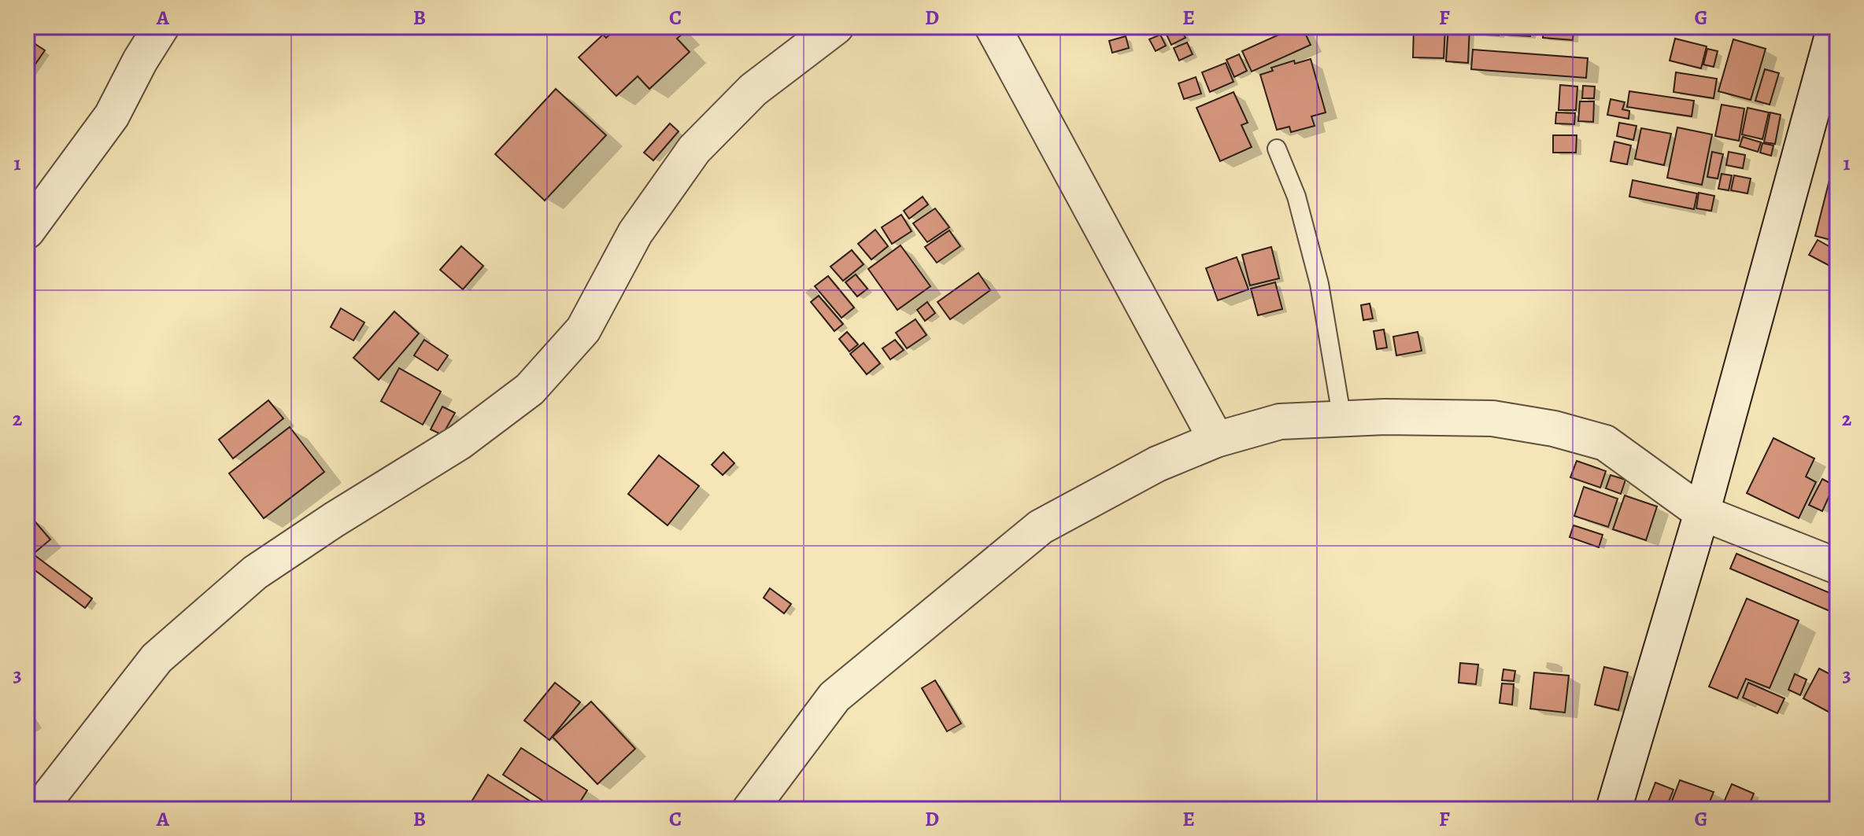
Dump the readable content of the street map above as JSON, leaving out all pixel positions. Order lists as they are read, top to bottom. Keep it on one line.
{"grid":{"columns":["A","B","C","D","E","F","G"],"rows":["1","2","3"]}}
